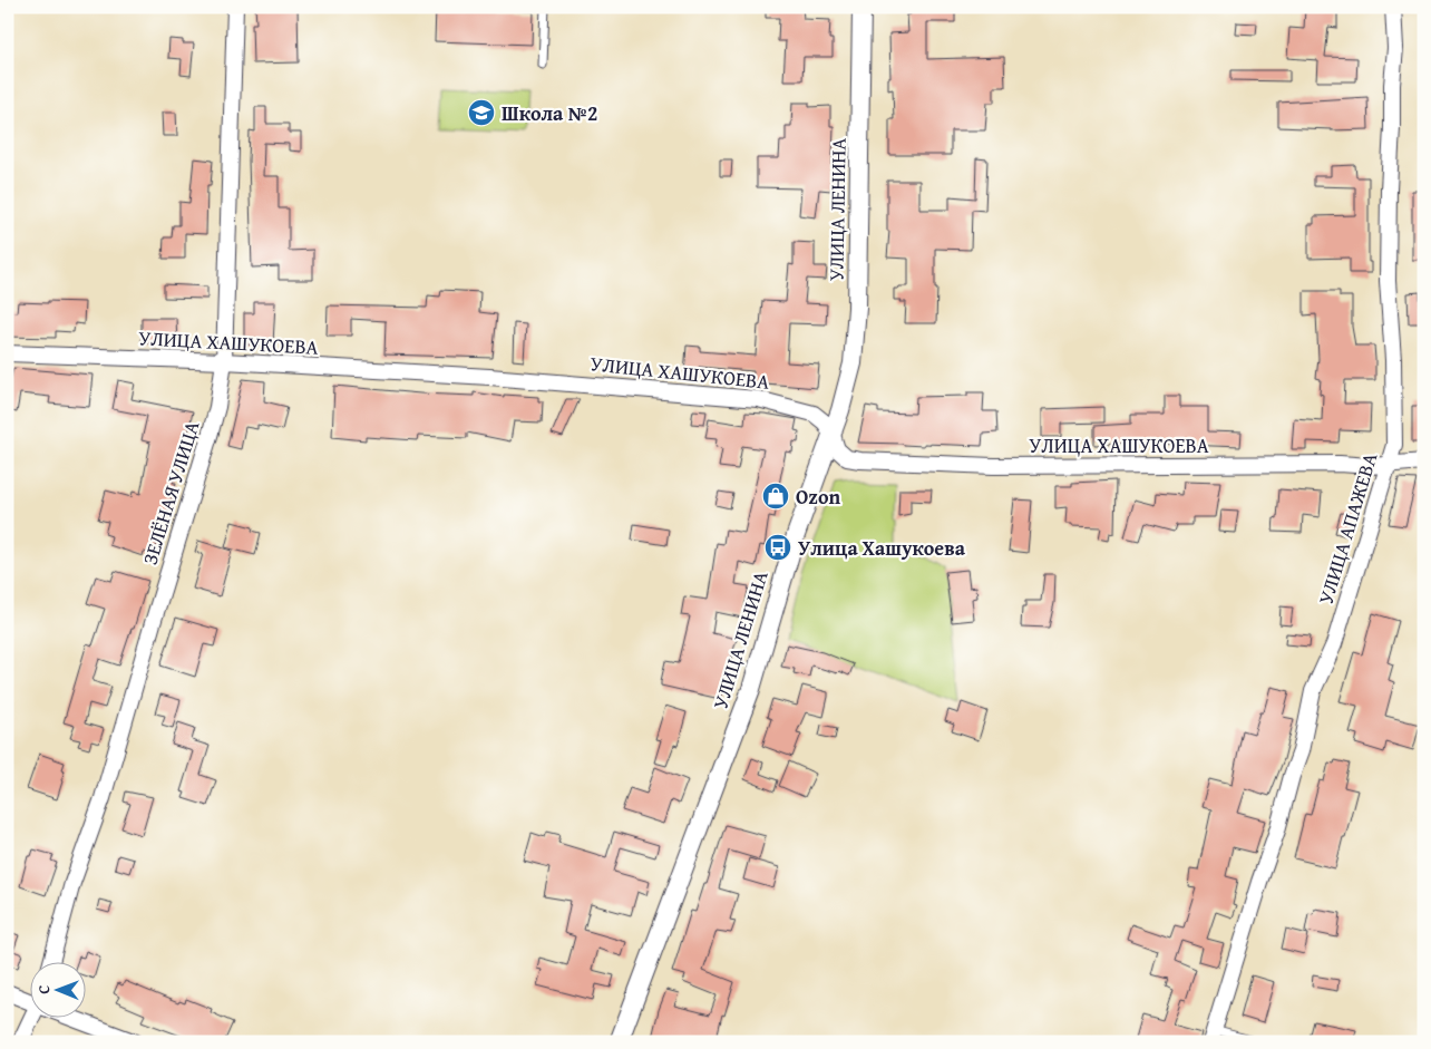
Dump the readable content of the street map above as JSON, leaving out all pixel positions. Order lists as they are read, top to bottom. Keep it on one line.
{"streets":{"street":["УЛИЦА ЛЕНИНА","УЛИЦА ХАШУКОЕВА","ЗЕЛЁНАЯ УЛИЦА","УЛИЦА АПАЖЕВА"]},"crossings":[["УЛИЦА ЛЕНИНА","УЛИЦА ХАШУКОЕВА"],["УЛИЦА ХАШУКОЕВА","ЗЕЛЁНАЯ УЛИЦА"],["УЛИЦА ХАШУКОЕВА","УЛИЦА АПАЖЕВА"]],"places":{"school or university":["Школа №2"],"shop":["Ozon"],"bus stop":["Улица Хашукоева"]},"north":"left"}
